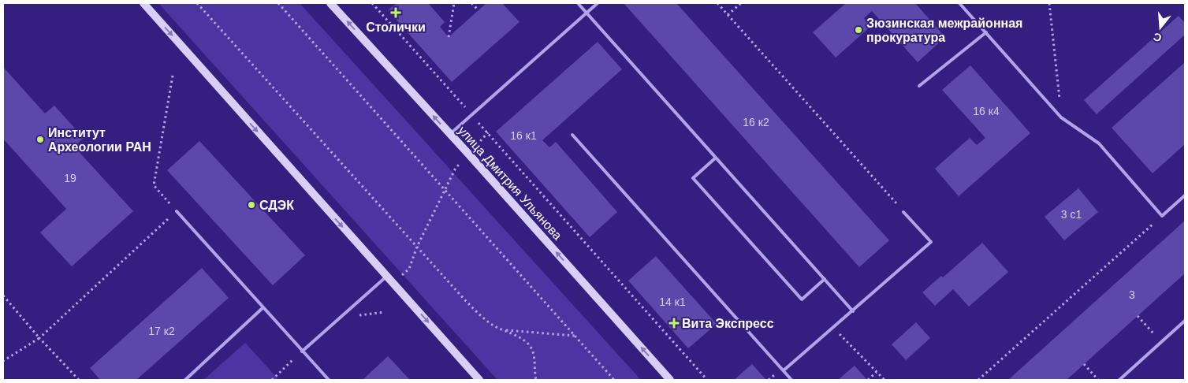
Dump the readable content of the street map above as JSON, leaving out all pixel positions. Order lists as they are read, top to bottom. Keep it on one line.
{"streets":{"main road":["улица Дмитрия Ульянова"]},"one_way":["улица Дмитрия Ульянова"],"places":{"health":["Столички","Вита Экспресс"],"other":["Зюзинская межрайонная прокуратура","Институт Археологии РАН","СДЭК"]},"house_numbers":["16 к4","16 к2","16 к1","19","3 с1","3","14 к1","17 к2"],"north":"bottom"}
